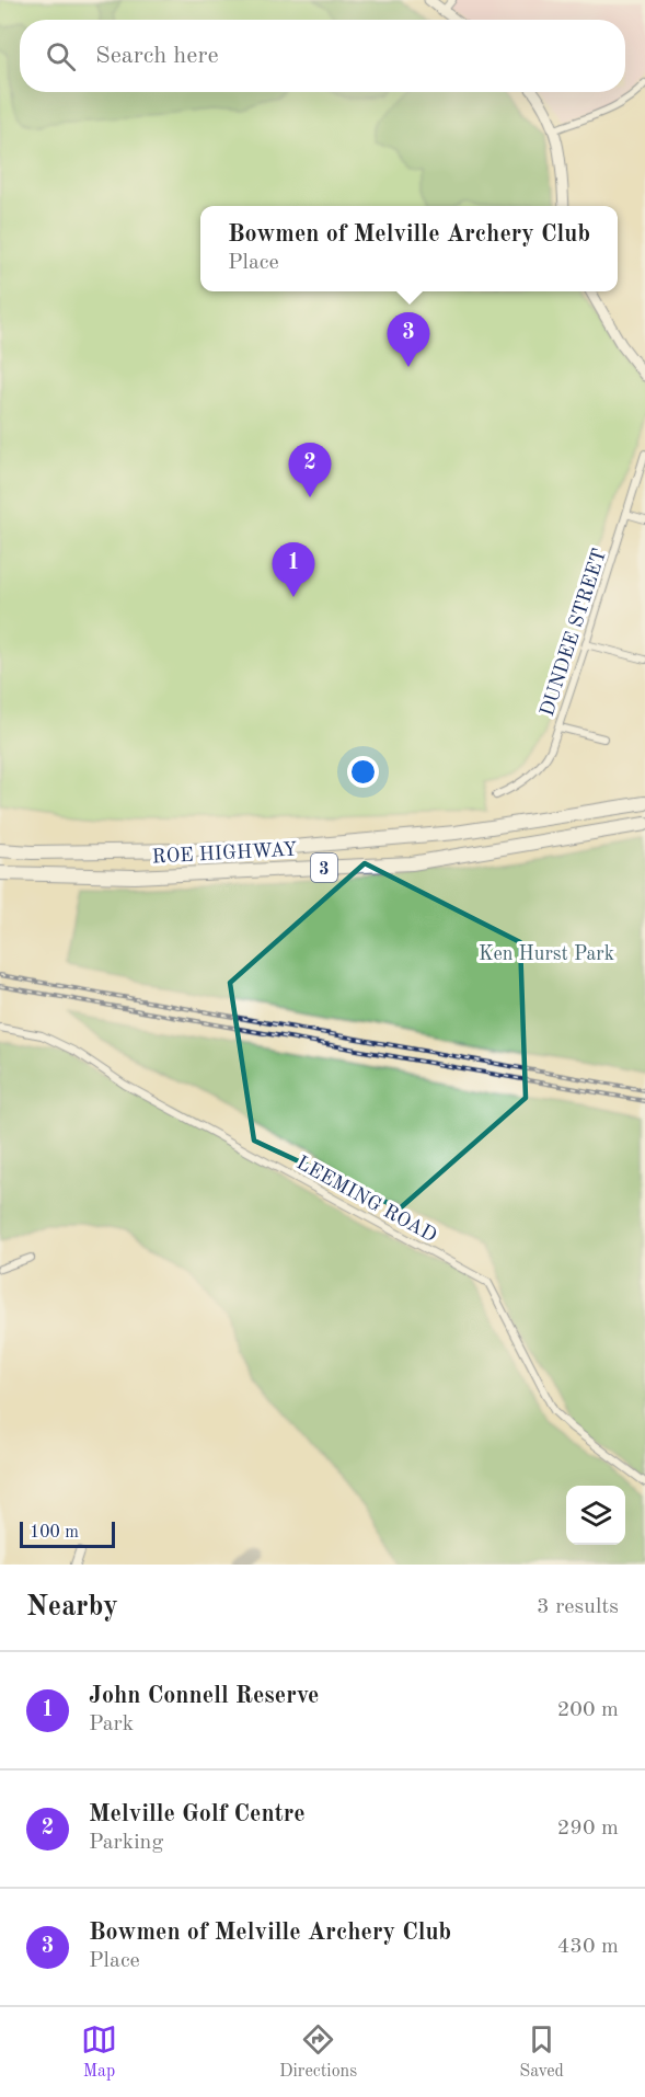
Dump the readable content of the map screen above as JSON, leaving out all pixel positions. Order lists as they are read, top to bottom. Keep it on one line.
{"streets":{"highway":["ROE HIGHWAY","3"],"street":["DUNDEE STREET","LEEMING ROAD"]},"parks":["Ken Hurst Park"],"scale_bar":"100 m","page":{"search":"Search here","popup":["Bowmen of Melville Archery Club","Place"],"pins":["3","2","1"],"scale":"100 m","heading":["Nearby","3 results"],"list":[{"mark":"1","name":"John Connell Reserve","note":"Park","value":"200 m"},{"mark":"2","name":"Melville Golf Centre","note":"Parking","value":"290 m"},{"mark":"3","name":"Bowmen of Melville Archery Club","note":"Place","value":"430 m"}],"nav":["Map","Directions","Saved"]}}
